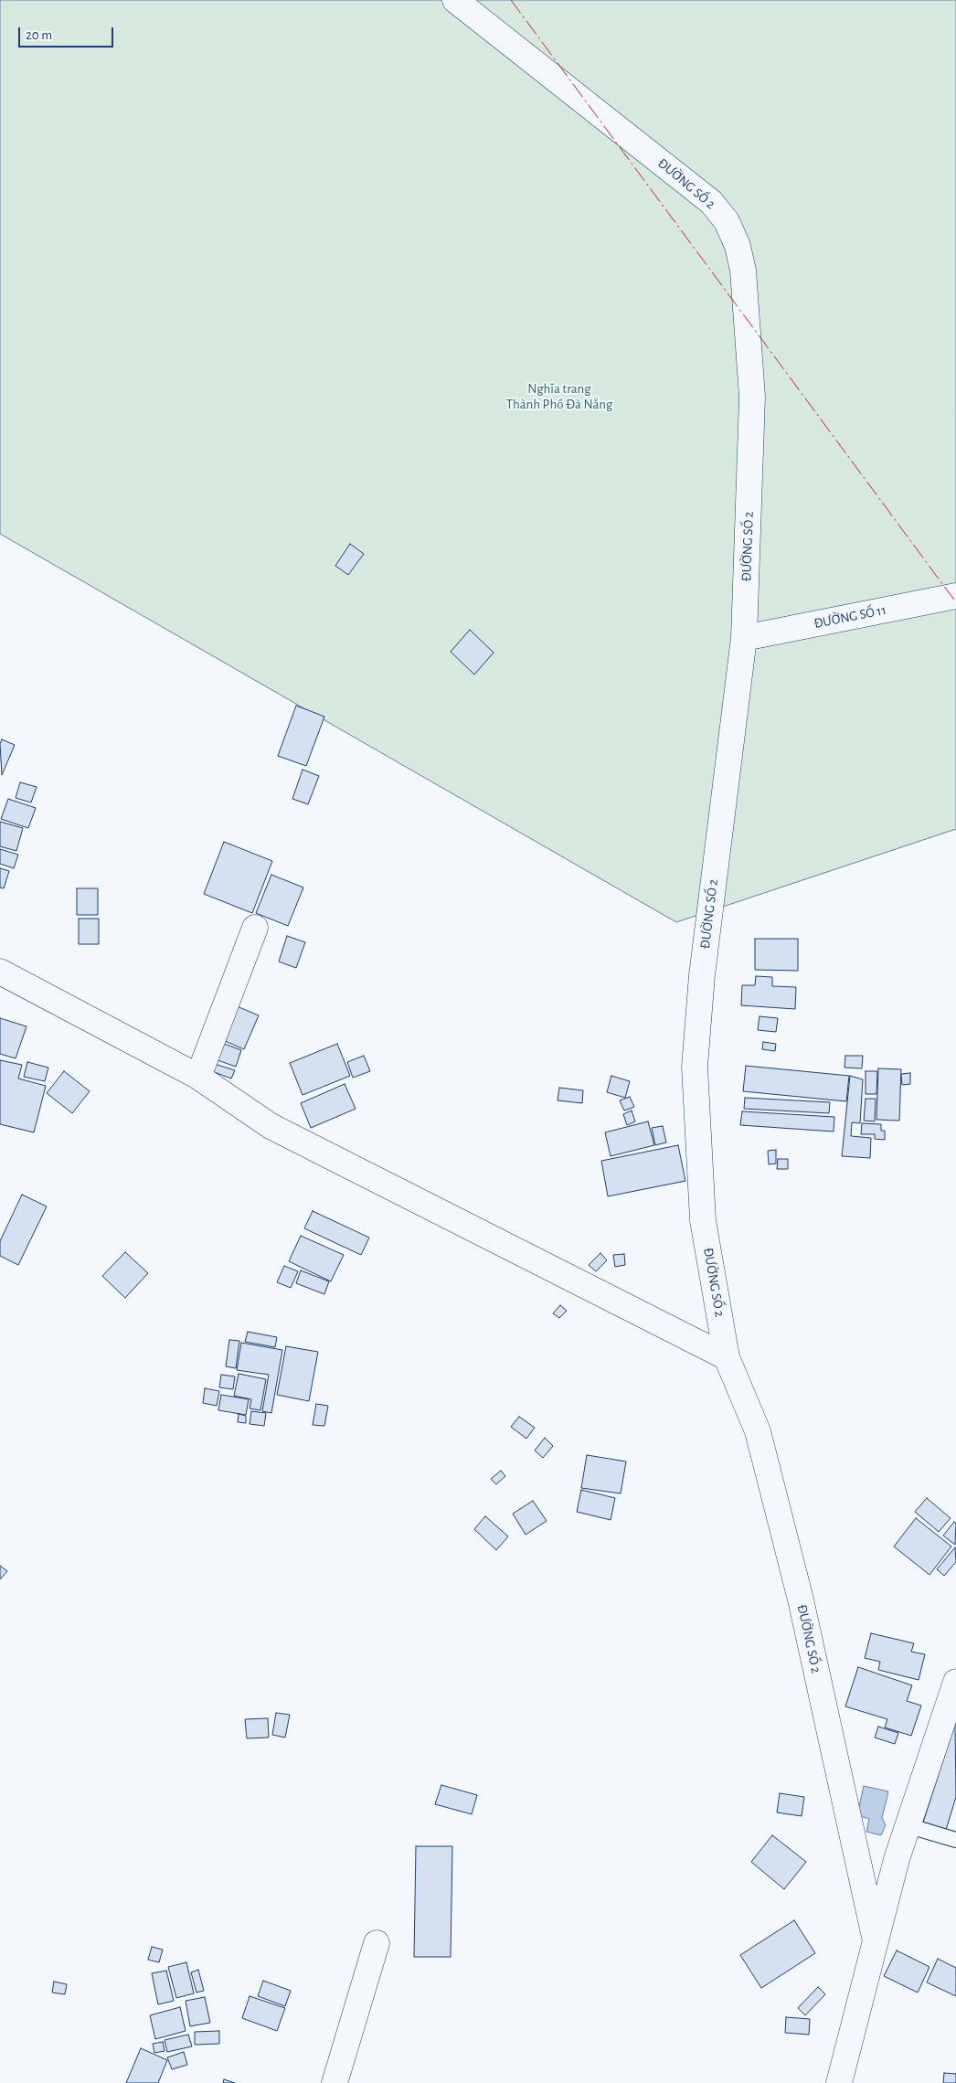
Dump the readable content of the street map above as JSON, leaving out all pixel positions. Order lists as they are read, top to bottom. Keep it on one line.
{"streets":{"street":["ĐƯỜNG SỐ 2","ĐƯỜNG SỐ 11"]},"crossings":[["ĐƯỜNG SỐ 2","ĐƯỜNG SỐ 11"]],"parks":["Nghĩa trang Thành Phố Đà Nẵng"],"scale_bar":"20 m"}
